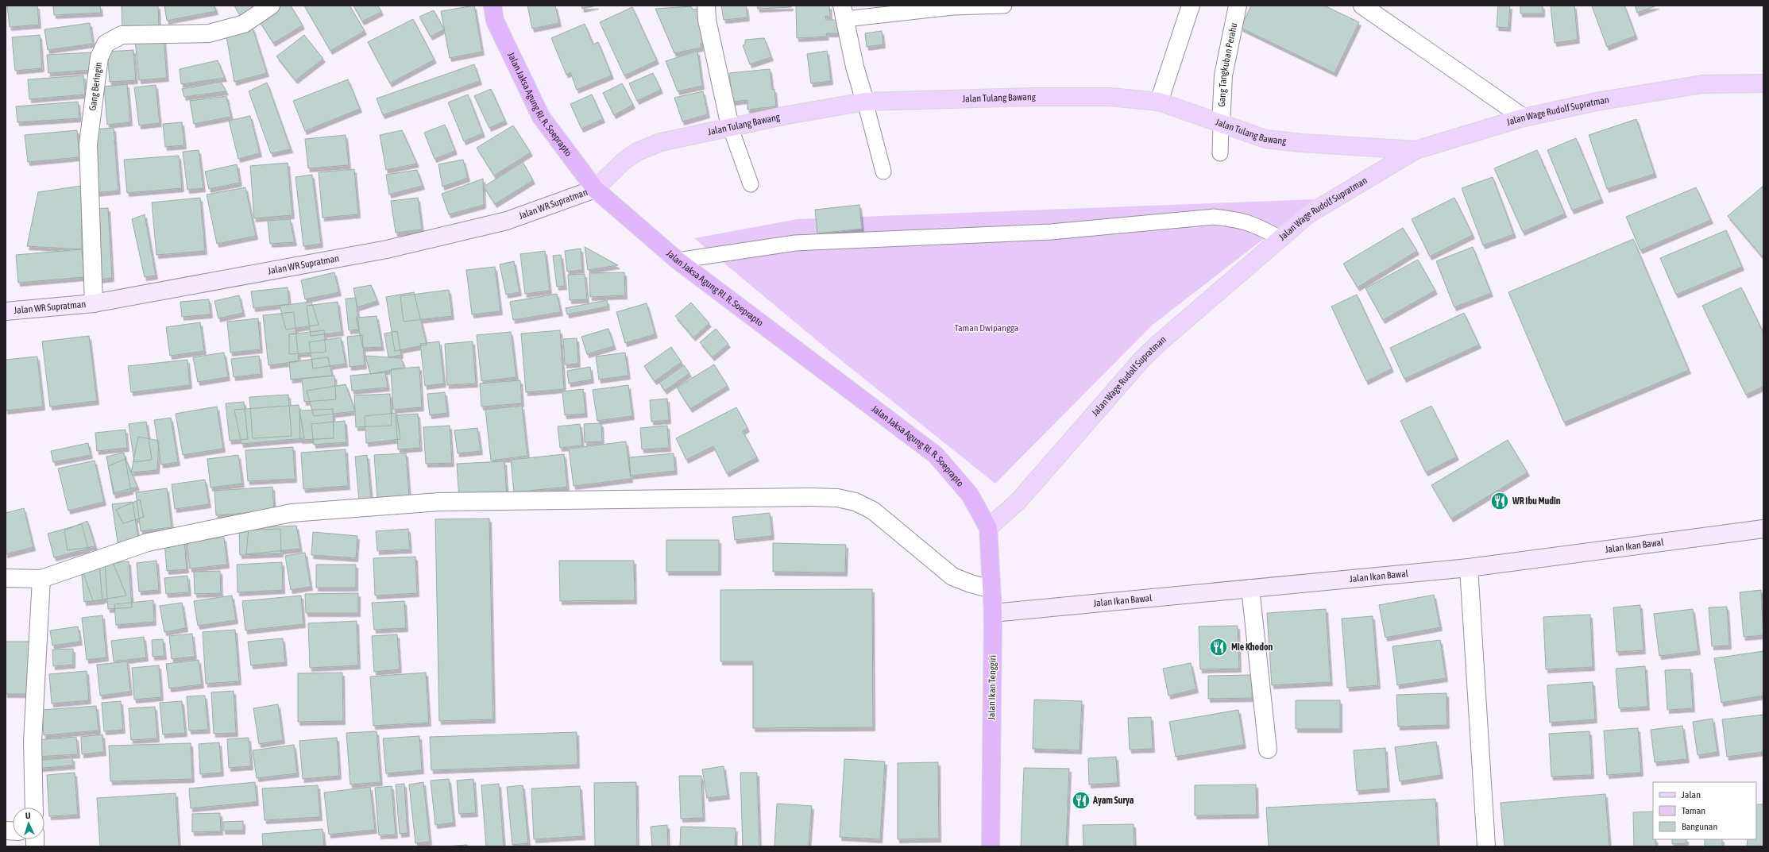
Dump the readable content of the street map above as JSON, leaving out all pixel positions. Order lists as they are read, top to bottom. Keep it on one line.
{"streets":{"highway":["Jalan Jaksa Agung RI. R. Soeprapto","Jalan Ikan Tenggiri"],"main road":["Jalan Tulang Bawang","Jalan Wage Rudolf Supratman"],"street":["Gang Tangkuban Perahu","Gang Beringin","Jalan WR Supratman","Jalan Ikan Bawal"]},"crossings":[["Gang Tangkuban Perahu","Jalan Tulang Bawang"],["Gang Beringin","Jalan WR Supratman"],["Jalan Tulang Bawang","Jalan Jaksa Agung RI. R. Soeprapto"],["Jalan Tulang Bawang","Jalan Wage Rudolf Supratman"],["Jalan Tulang Bawang","Jalan WR Supratman"],["Jalan Jaksa Agung RI. R. Soeprapto","Jalan Wage Rudolf Supratman"],["Jalan Jaksa Agung RI. R. Soeprapto","Jalan WR Supratman"],["Jalan Jaksa Agung RI. R. Soeprapto","Jalan Ikan Tenggiri"],["Jalan Wage Rudolf Supratman","Jalan Ikan Tenggiri"],["Jalan Ikan Bawal","Jalan Ikan Tenggiri"]],"parks":["Taman Dwipangga"],"places":{"restaurant":["WR Ibu Mudin","Mie Khodon","Ayam Surya"]},"legend":["Jalan","Taman","Bangunan"],"north":"top"}
